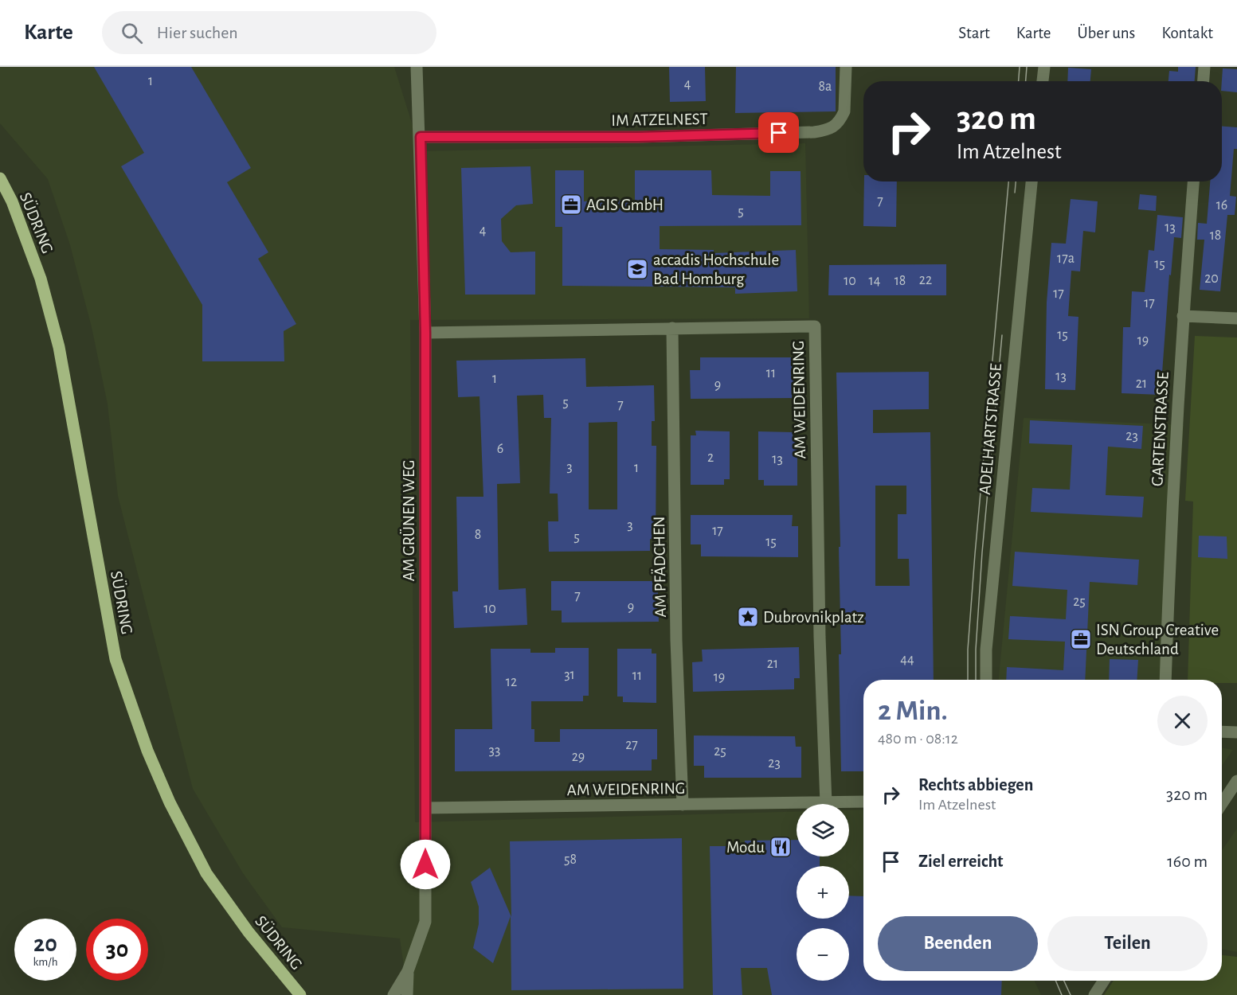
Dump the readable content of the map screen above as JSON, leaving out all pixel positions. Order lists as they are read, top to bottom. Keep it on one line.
{"streets":{"main road":["SÜDRING"],"street":["IM ATZELNEST","AM WEIDENRING","ADELHARTSTRASSE","GARTENSTRASSE","AM GRÜNEN WEG","AM PFÄDCHEN"]},"crossings":[["IM ATZELNEST","AM GRÜNEN WEG"],["AM WEIDENRING","AM GRÜNEN WEG"],["AM WEIDENRING","AM PFÄDCHEN"]],"places":{"office":["AGIS GmbH","ISN Group Creative Deutschland"],"school or university":["accadis Hochschule Bad Homburg"],"place":["Dubrovnikplatz"],"restaurant":["Modu"]},"house_numbers":["1","4","8a","7","16","5","13","4","18","17a","15","20","22","10","14","18","17","17","15","19","11","13","1","21","9","5","7","23","6","2","13","3","1","3","17","8","5","15","7","25","9","10","44","21","31","11","19","12","27","33","25","29","23","58"],"page":{"header":"Karte","search":"Hier suchen","nav":["Start","Karte","Über uns","Kontakt"],"turn":["320 m","Im Atzelnest"],"heading":["2 Min.","480 m · 08:12"],"list":[{"name":"Rechts abbiegen","note":"Im Atzelnest","value":"320 m"},{"name":"Ziel erreicht","value":"160 m"}],"map_buttons":["+","−"],"buttons":["Beenden","Teilen"],"speed":"20 km/h","limit":"30"}}
